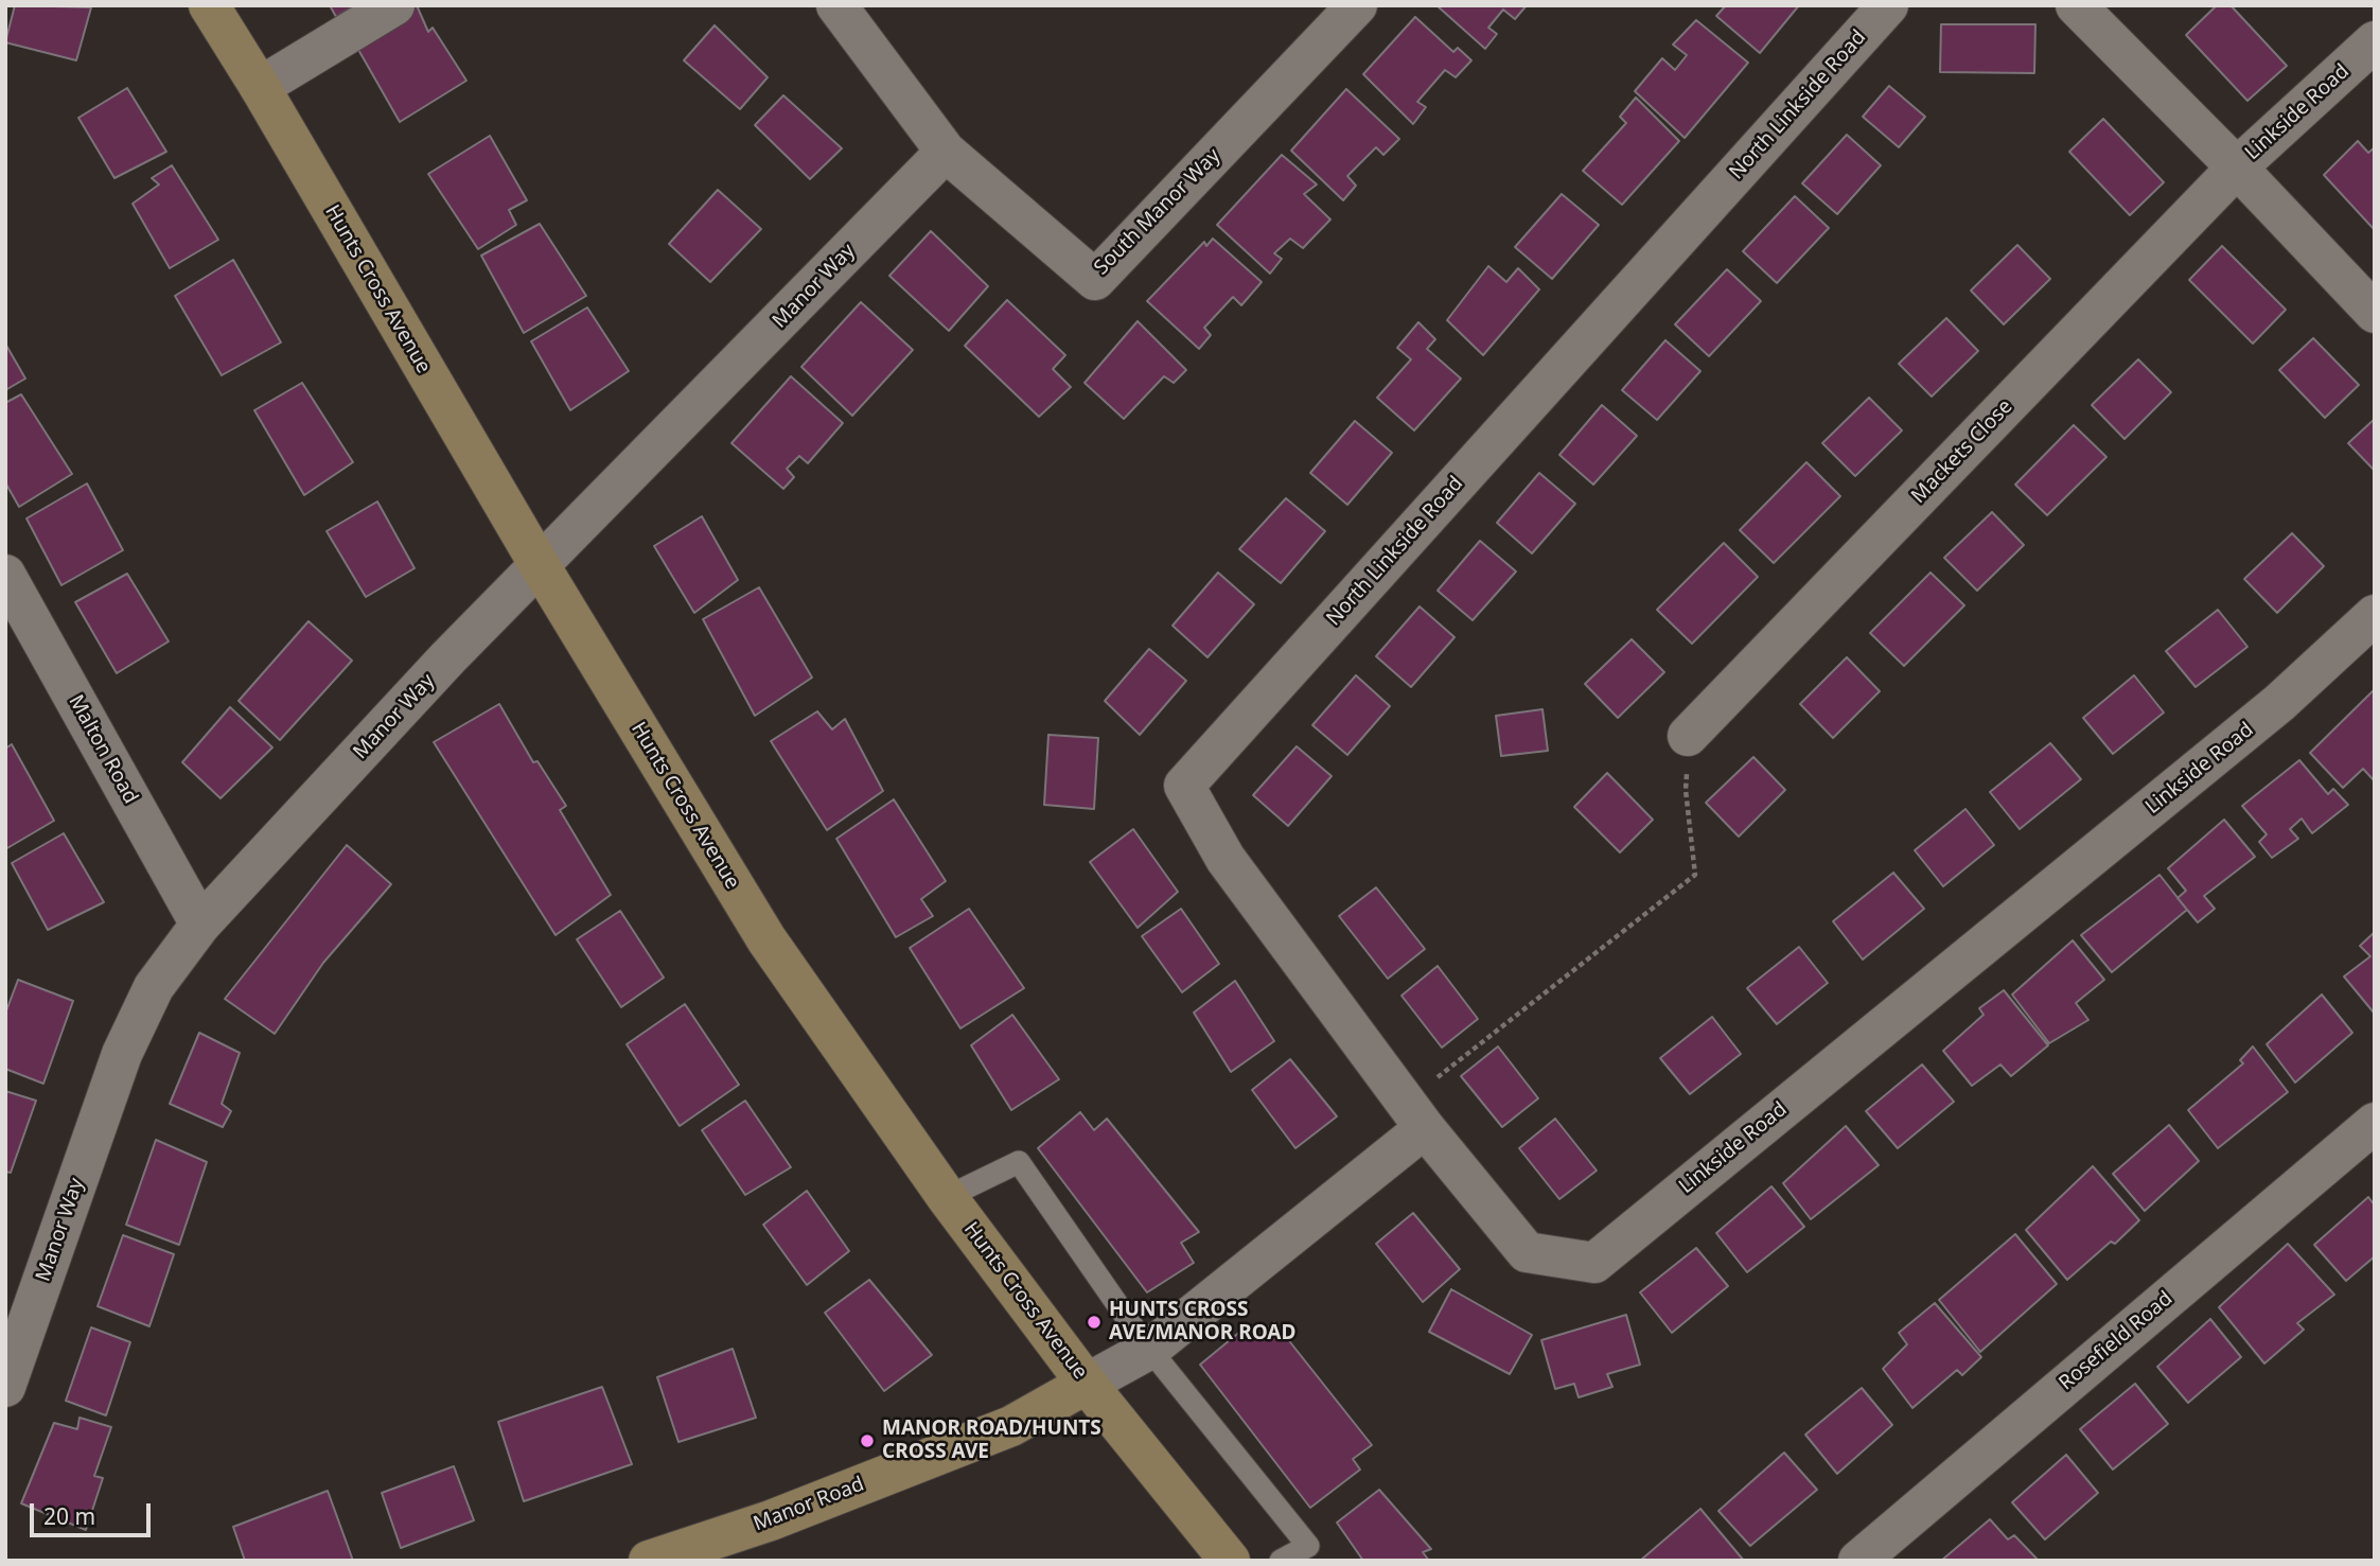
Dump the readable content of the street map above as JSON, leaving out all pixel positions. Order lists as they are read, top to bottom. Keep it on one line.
{"streets":{"street":["North Linkside Road","Linkside Road","South Manor Way","Manor Way","Hunts Cross Avenue","Mackets Close","Malton Road","Rosefield Road","Manor Road"]},"crossings":[["North Linkside Road","Linkside Road"],["Linkside Road","Mackets Close"],["South Manor Way","Manor Way"],["Manor Way","Hunts Cross Avenue"],["Manor Way","Malton Road"],["Hunts Cross Avenue","Manor Road"]],"places":["HUNTS CROSS AVE/MANOR ROAD","MANOR ROAD/HUNTS CROSS AVE"],"scale_bar":"20 m"}
